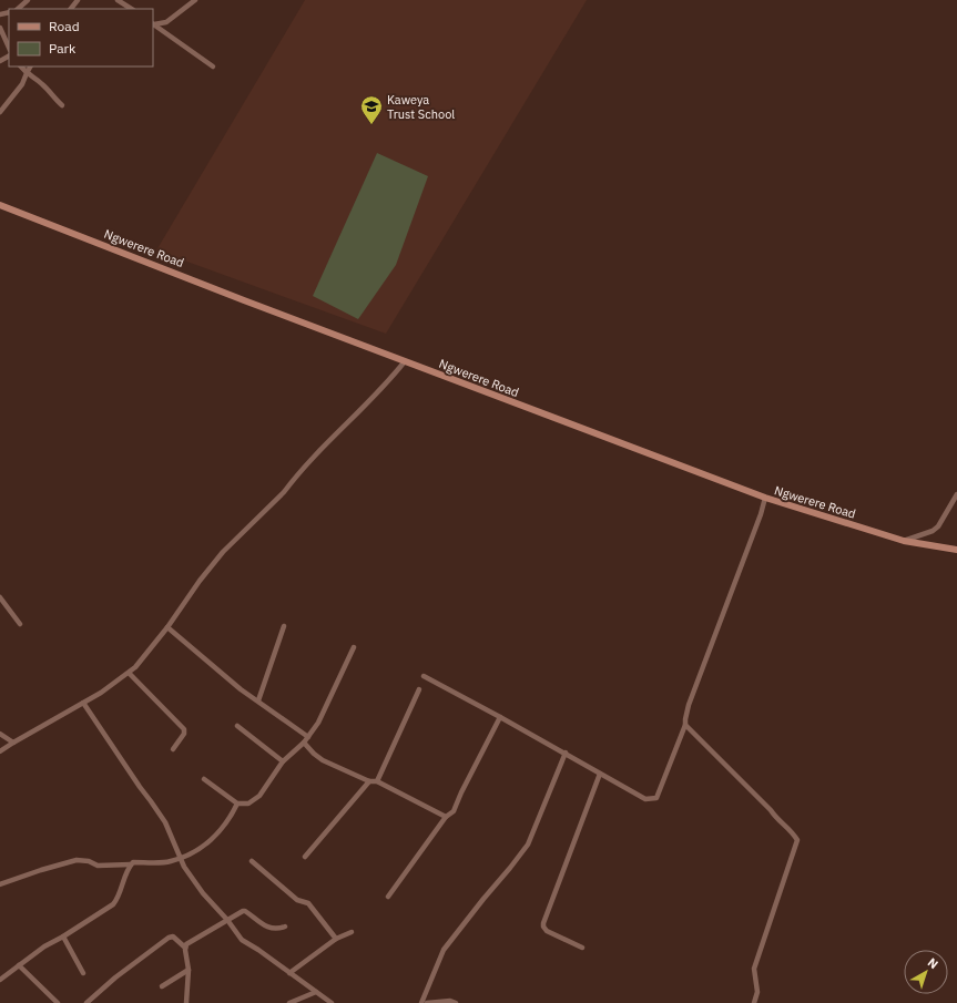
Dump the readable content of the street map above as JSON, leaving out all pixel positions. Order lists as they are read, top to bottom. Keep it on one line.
{"streets":{"main road":["Ngwerere Road"]},"places":{"school or university":["Kaweya Trust School"]},"legend":["Road","Park"],"north":"top right"}
